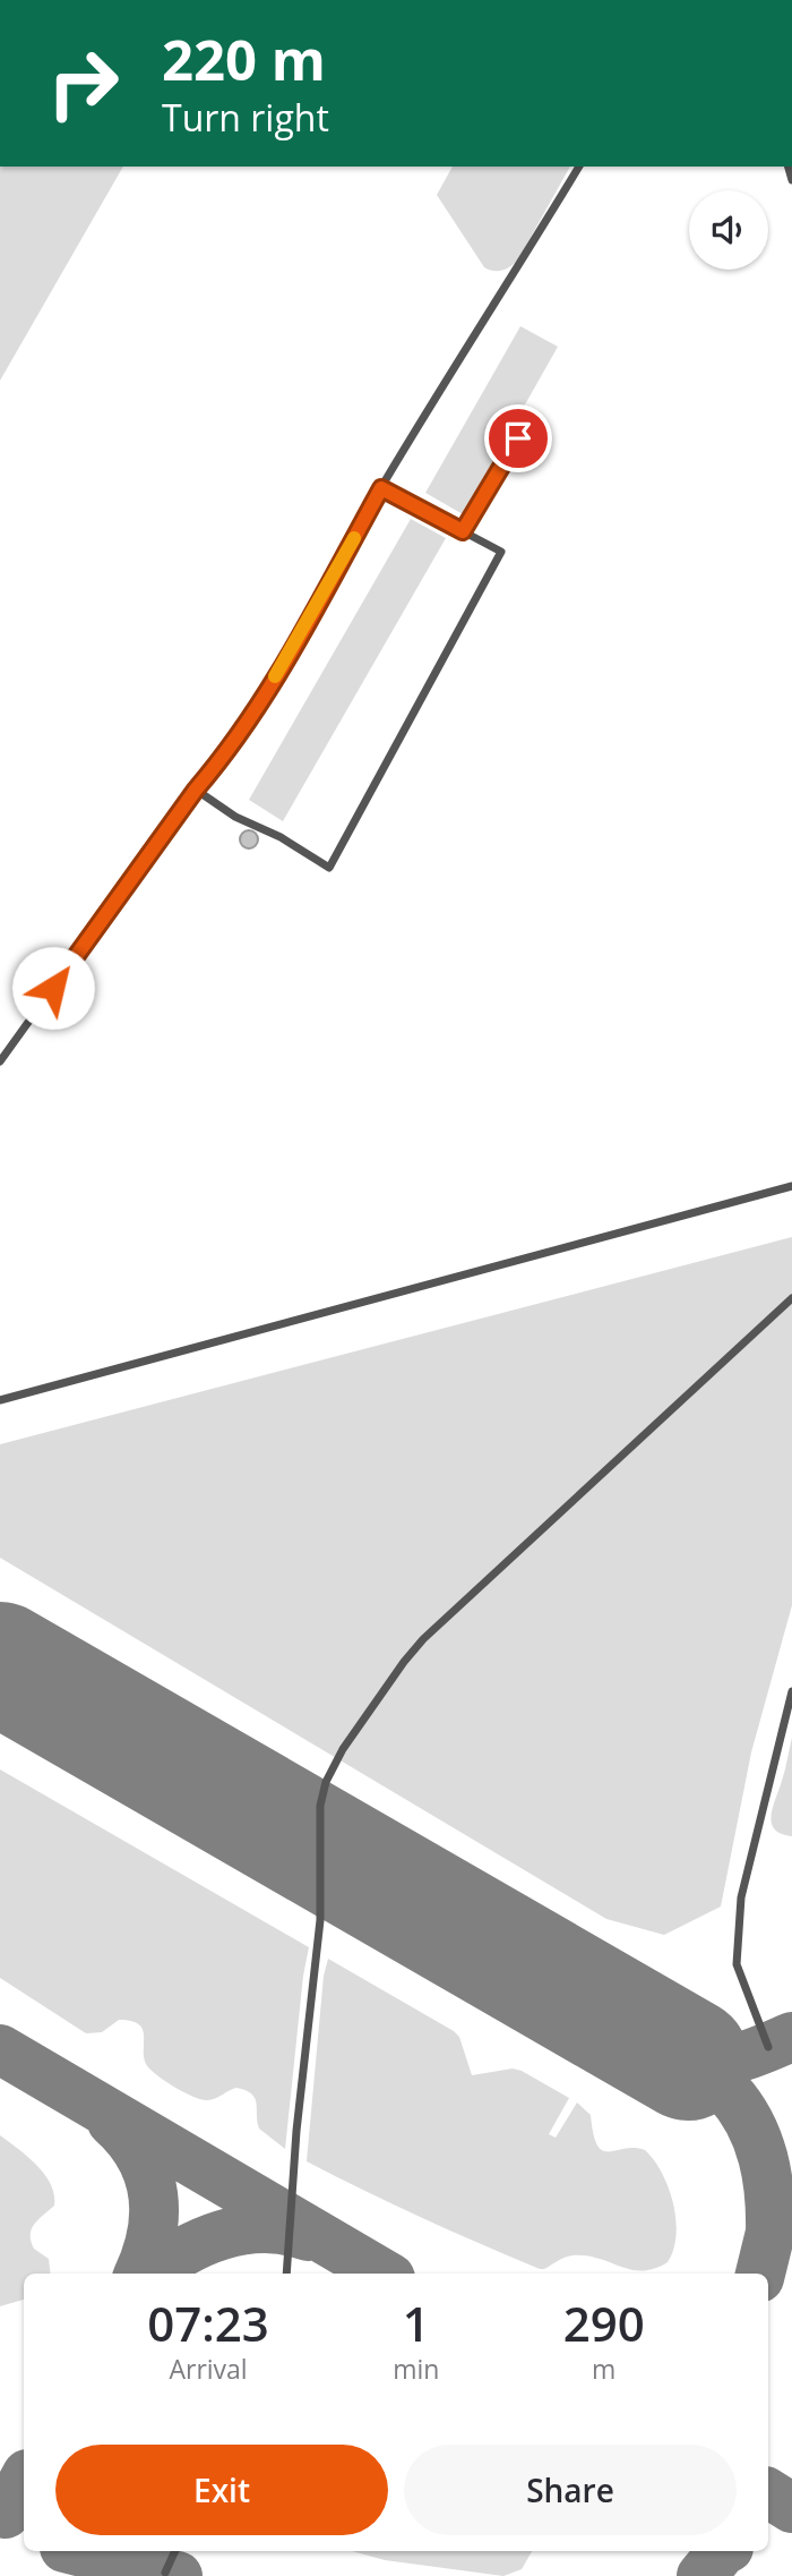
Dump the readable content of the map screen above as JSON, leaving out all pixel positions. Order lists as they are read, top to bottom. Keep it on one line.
{"page":{"turn":["220 m","Turn right"],"eta":["07:23","Arrival","1","min","290","m"],"buttons":["Exit","Share"]}}
